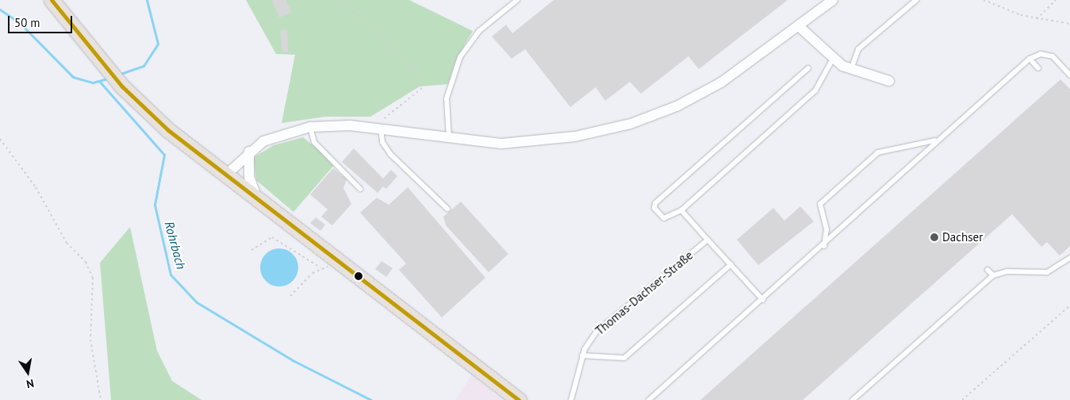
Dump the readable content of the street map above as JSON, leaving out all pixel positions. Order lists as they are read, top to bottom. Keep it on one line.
{"streets":{"lane":["Thomas-Dachser-Straße"]},"water":["Rohrbach"],"places":["Dachser"],"scale_bar":"50 m","north":"bottom"}
